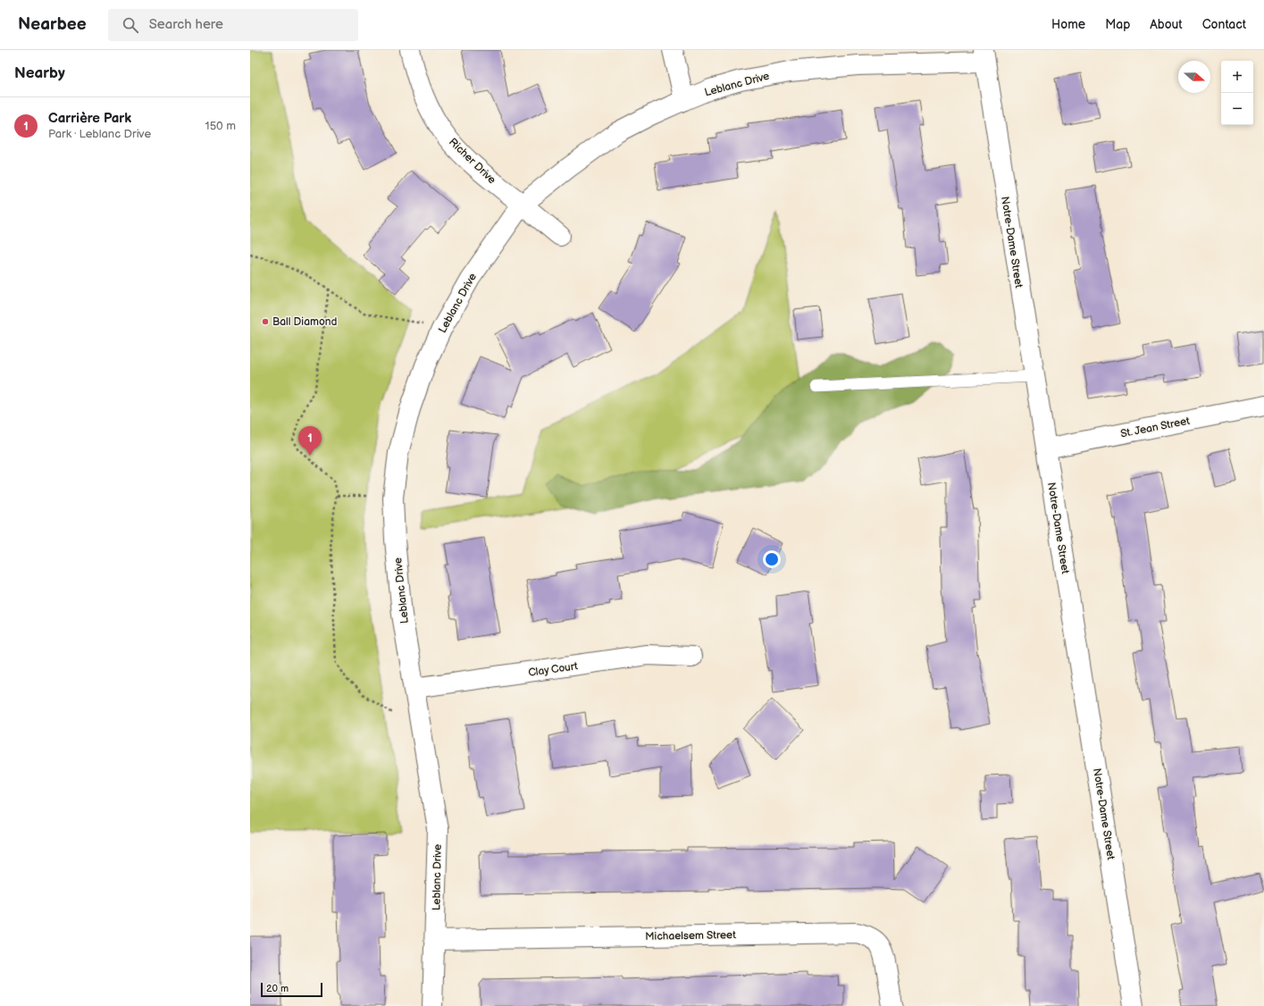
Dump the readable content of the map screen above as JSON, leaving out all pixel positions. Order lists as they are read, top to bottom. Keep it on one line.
{"streets":{"street":["Leblanc Drive","Richer Drive","Notre-Dame Street","St. Jean Street","Clay Court","Michaelsem Street"]},"crossings":[["Leblanc Drive","Richer Drive"],["Leblanc Drive","Notre-Dame Street"],["Leblanc Drive","Clay Court"],["Leblanc Drive","Michaelsem Street"],["Notre-Dame Street","St. Jean Street"]],"places":["Ball Diamond"],"scale_bar":"20 m","north":"right","page":{"header":"Nearbee","search":"Search here","nav":["Home","Map","About","Contact"],"heading":"Nearby","map_buttons":["+","−"],"list":[{"mark":"1","name":"Carrière Park","note":"Park · Leblanc Drive","value":"150 m"}],"pins":"1","scale":"20 m"}}
